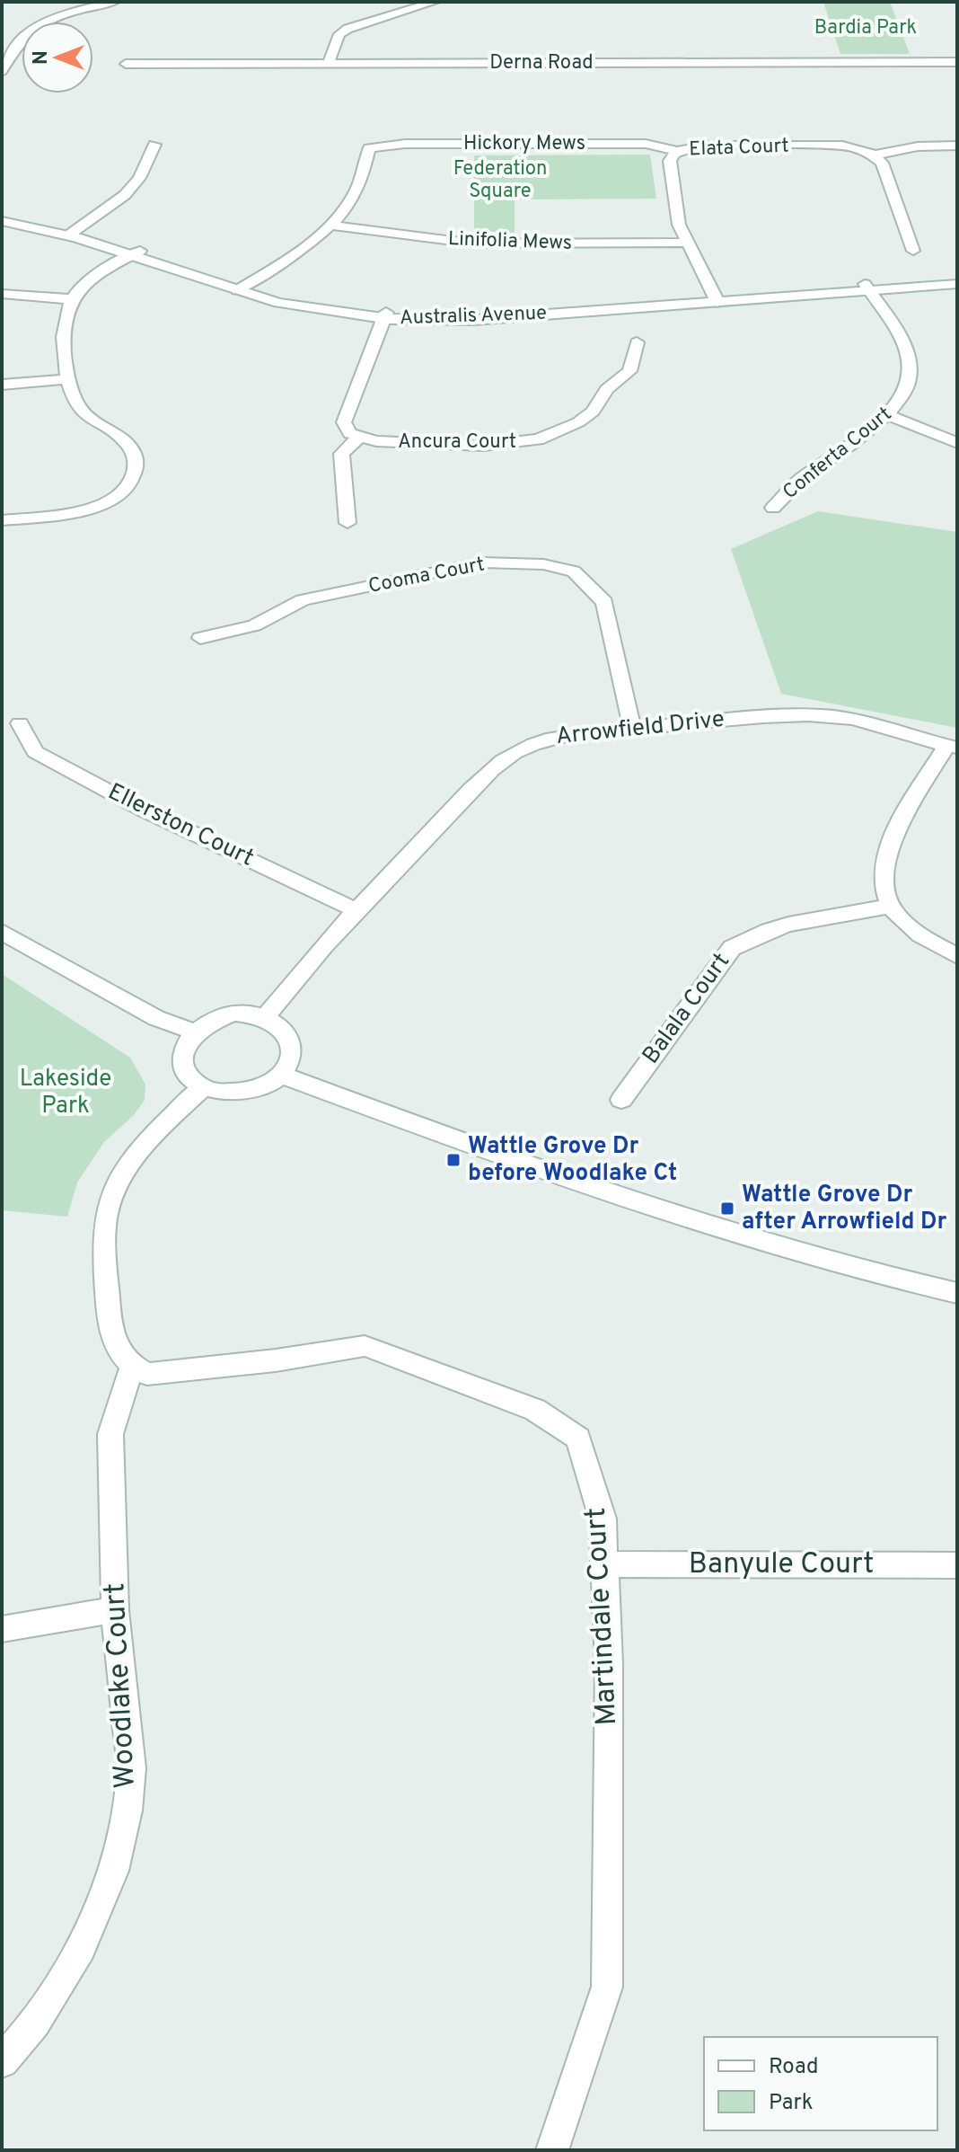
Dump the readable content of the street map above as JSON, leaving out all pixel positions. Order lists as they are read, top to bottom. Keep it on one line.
{"streets":{"street":["Derna Road","Hickory Mews","Elata Court","Linifolia Mews","Australis Avenue","Ancura Court","Conferta Court","Cooma Court","Arrowfield Drive","Ellerston Court","Balala Court","Banyule Court","Martindale Court","Woodlake Court"]},"crossings":[["Hickory Mews","Elata Court"],["Hickory Mews","Linifolia Mews"],["Elata Court","Linifolia Mews"],["Elata Court","Australis Avenue"],["Australis Avenue","Conferta Court"],["Cooma Court","Arrowfield Drive"],["Arrowfield Drive","Ellerston Court"],["Banyule Court","Martindale Court"],["Martindale Court","Woodlake Court"]],"parks":["Bardia Park","Federation Square","Lakeside Park"],"places":{"transit":["Wattle Grove Dr before Woodlake Ct","Wattle Grove Dr after Arrowfield Dr"]},"legend":["Road","Park"],"north":"left"}
